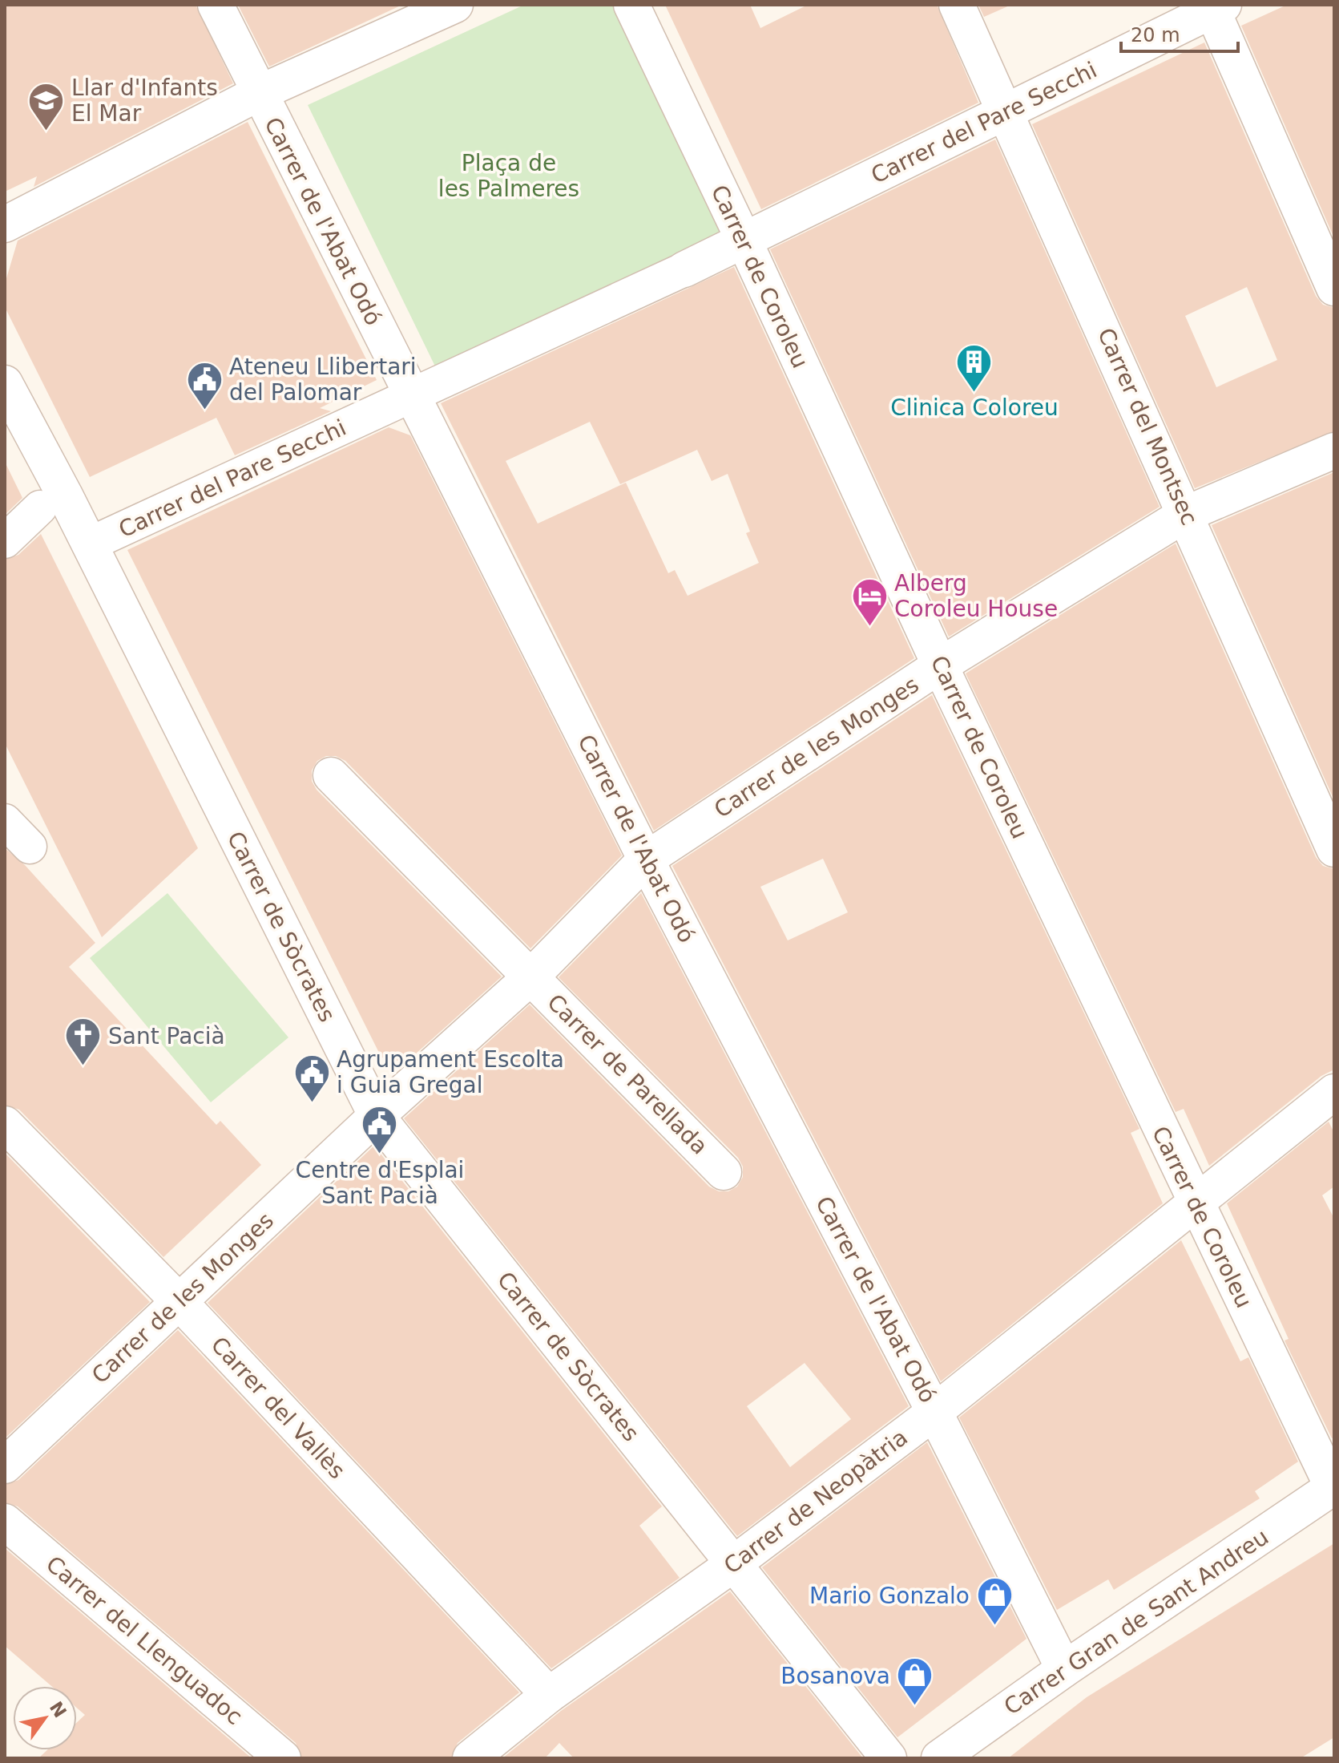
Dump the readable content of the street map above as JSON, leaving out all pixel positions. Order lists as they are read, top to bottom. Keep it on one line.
{"streets":{"street":["Carrer del Pare Secchi","Carrer de l'Abat Odó","Carrer de Coroleu","Carrer del Montsec","Carrer de les Monges","Carrer de Sòcrates","Carrer de Parellada","Carrer del Vallès","Carrer de Neopàtria","Carrer Gran de Sant Andreu","Carrer del Llenguadoc"]},"crossings":[["Carrer del Pare Secchi","Carrer de l'Abat Odó"],["Carrer del Pare Secchi","Carrer de Coroleu"],["Carrer del Pare Secchi","Carrer del Montsec"],["Carrer del Pare Secchi","Carrer de Sòcrates"],["Carrer de l'Abat Odó","Carrer de les Monges"],["Carrer de l'Abat Odó","Carrer de Neopàtria"],["Carrer de l'Abat Odó","Carrer Gran de Sant Andreu"],["Carrer de Coroleu","Carrer de les Monges"],["Carrer de Coroleu","Carrer de Neopàtria"],["Carrer de Coroleu","Carrer Gran de Sant Andreu"],["Carrer del Montsec","Carrer de les Monges"],["Carrer de les Monges","Carrer de Sòcrates"],["Carrer de les Monges","Carrer de Parellada"],["Carrer de les Monges","Carrer del Vallès"],["Carrer de Sòcrates","Carrer de Neopàtria"],["Carrer del Vallès","Carrer de Neopàtria"]],"parks":["Plaça de les Palmeres"],"places":{"school or university":["Llar d'Infants El Mar"],"building":["Clinica Coloreu"],"public building":["Ateneu Llibertari del Palomar","Agrupament Escolta i Guia Gregal","Centre d'Esplai Sant Pacià"],"hotel":["Alberg Coroleu House"],"church":["Sant Pacià"],"shop":["Mario Gonzalo","Bosanova"]},"scale_bar":"20 m","north":"top right"}
